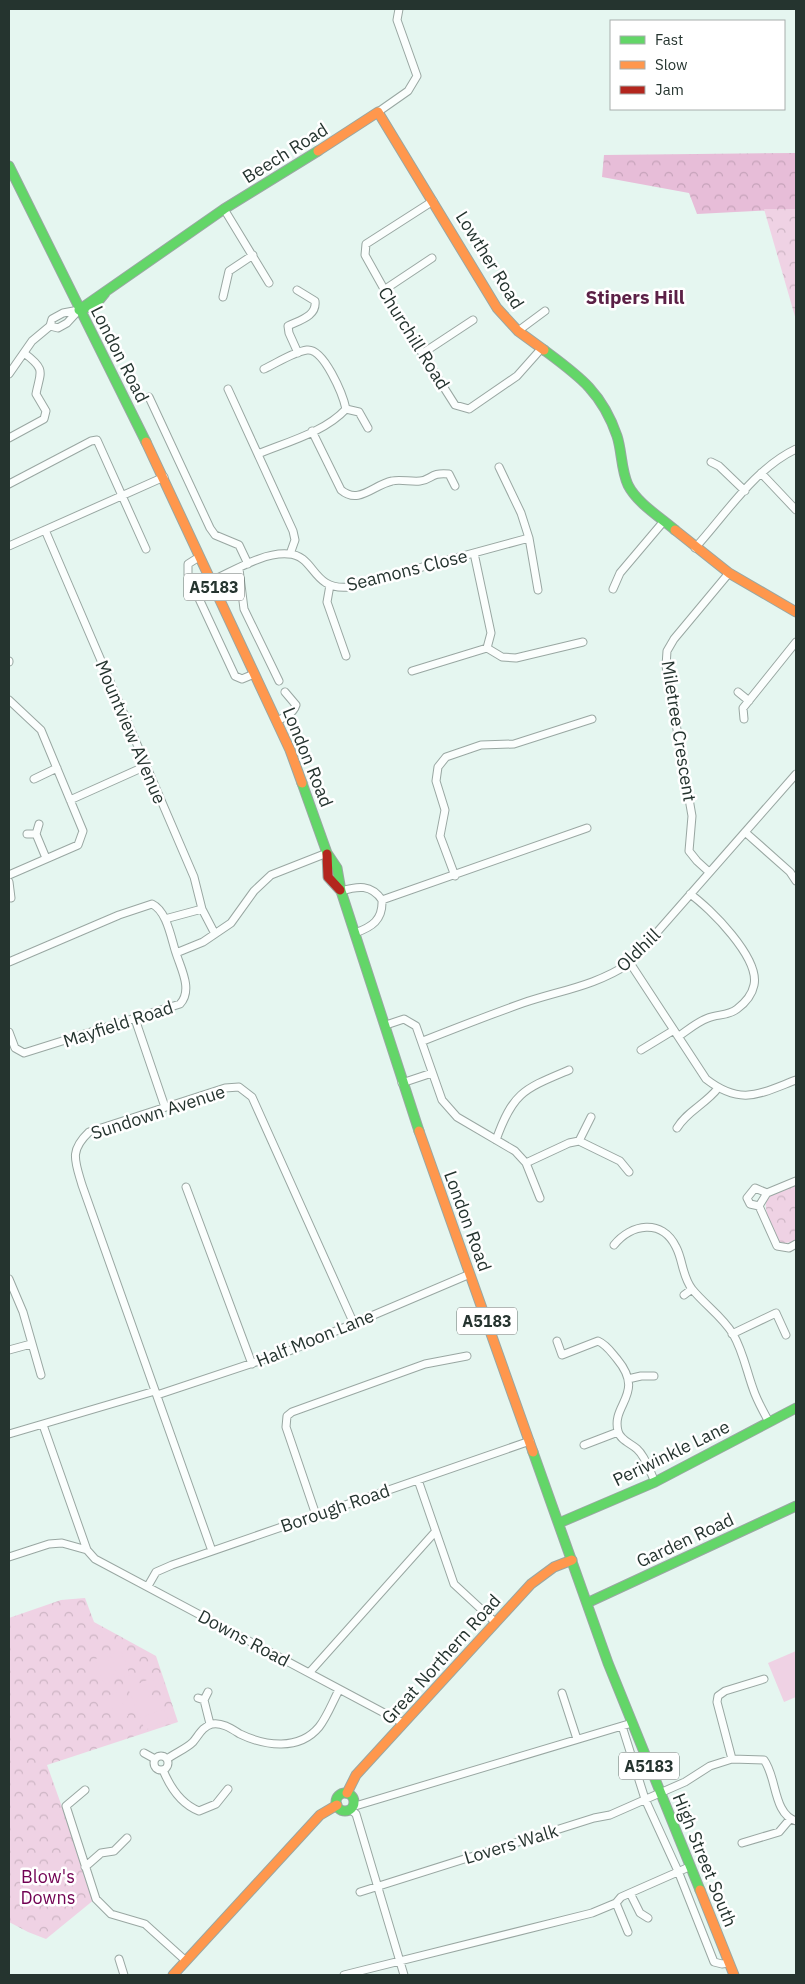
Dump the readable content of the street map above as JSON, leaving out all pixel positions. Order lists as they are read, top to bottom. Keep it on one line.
{"streets":{"street":["Beech Road","Lowther Road","Churchill Road","London Road","Seamons Close","A5183","Miletree Crescent","Mountview AVenue","Oldhill","Mayfield Road","Sundown Avenue","Half Moon Lane","Periwinkle Lane","Borough Road","Garden Road","Downs Road","Great Northern Road","Lovers Walk","High Street South"]},"crossings":[["Beech Road","Lowther Road"],["Beech Road","London Road"],["Lowther Road","Churchill Road"],["Lowther Road","Miletree Crescent"],["London Road","Half Moon Lane"],["London Road","Periwinkle Lane"],["London Road","Borough Road"],["London Road","Great Northern Road"],["London Road","High Street South"],["Miletree Crescent","Oldhill"],["Sundown Avenue","Half Moon Lane"],["Sundown Avenue","Borough Road"],["Borough Road","Downs Road"],["Garden Road","High Street South"],["Downs Road","Great Northern Road"],["Great Northern Road","High Street South"],["Lovers Walk","High Street South"]],"districts":["Stipers Hill"],"parks":["Blow's Downs"],"legend":["Fast","Slow","Jam"]}
